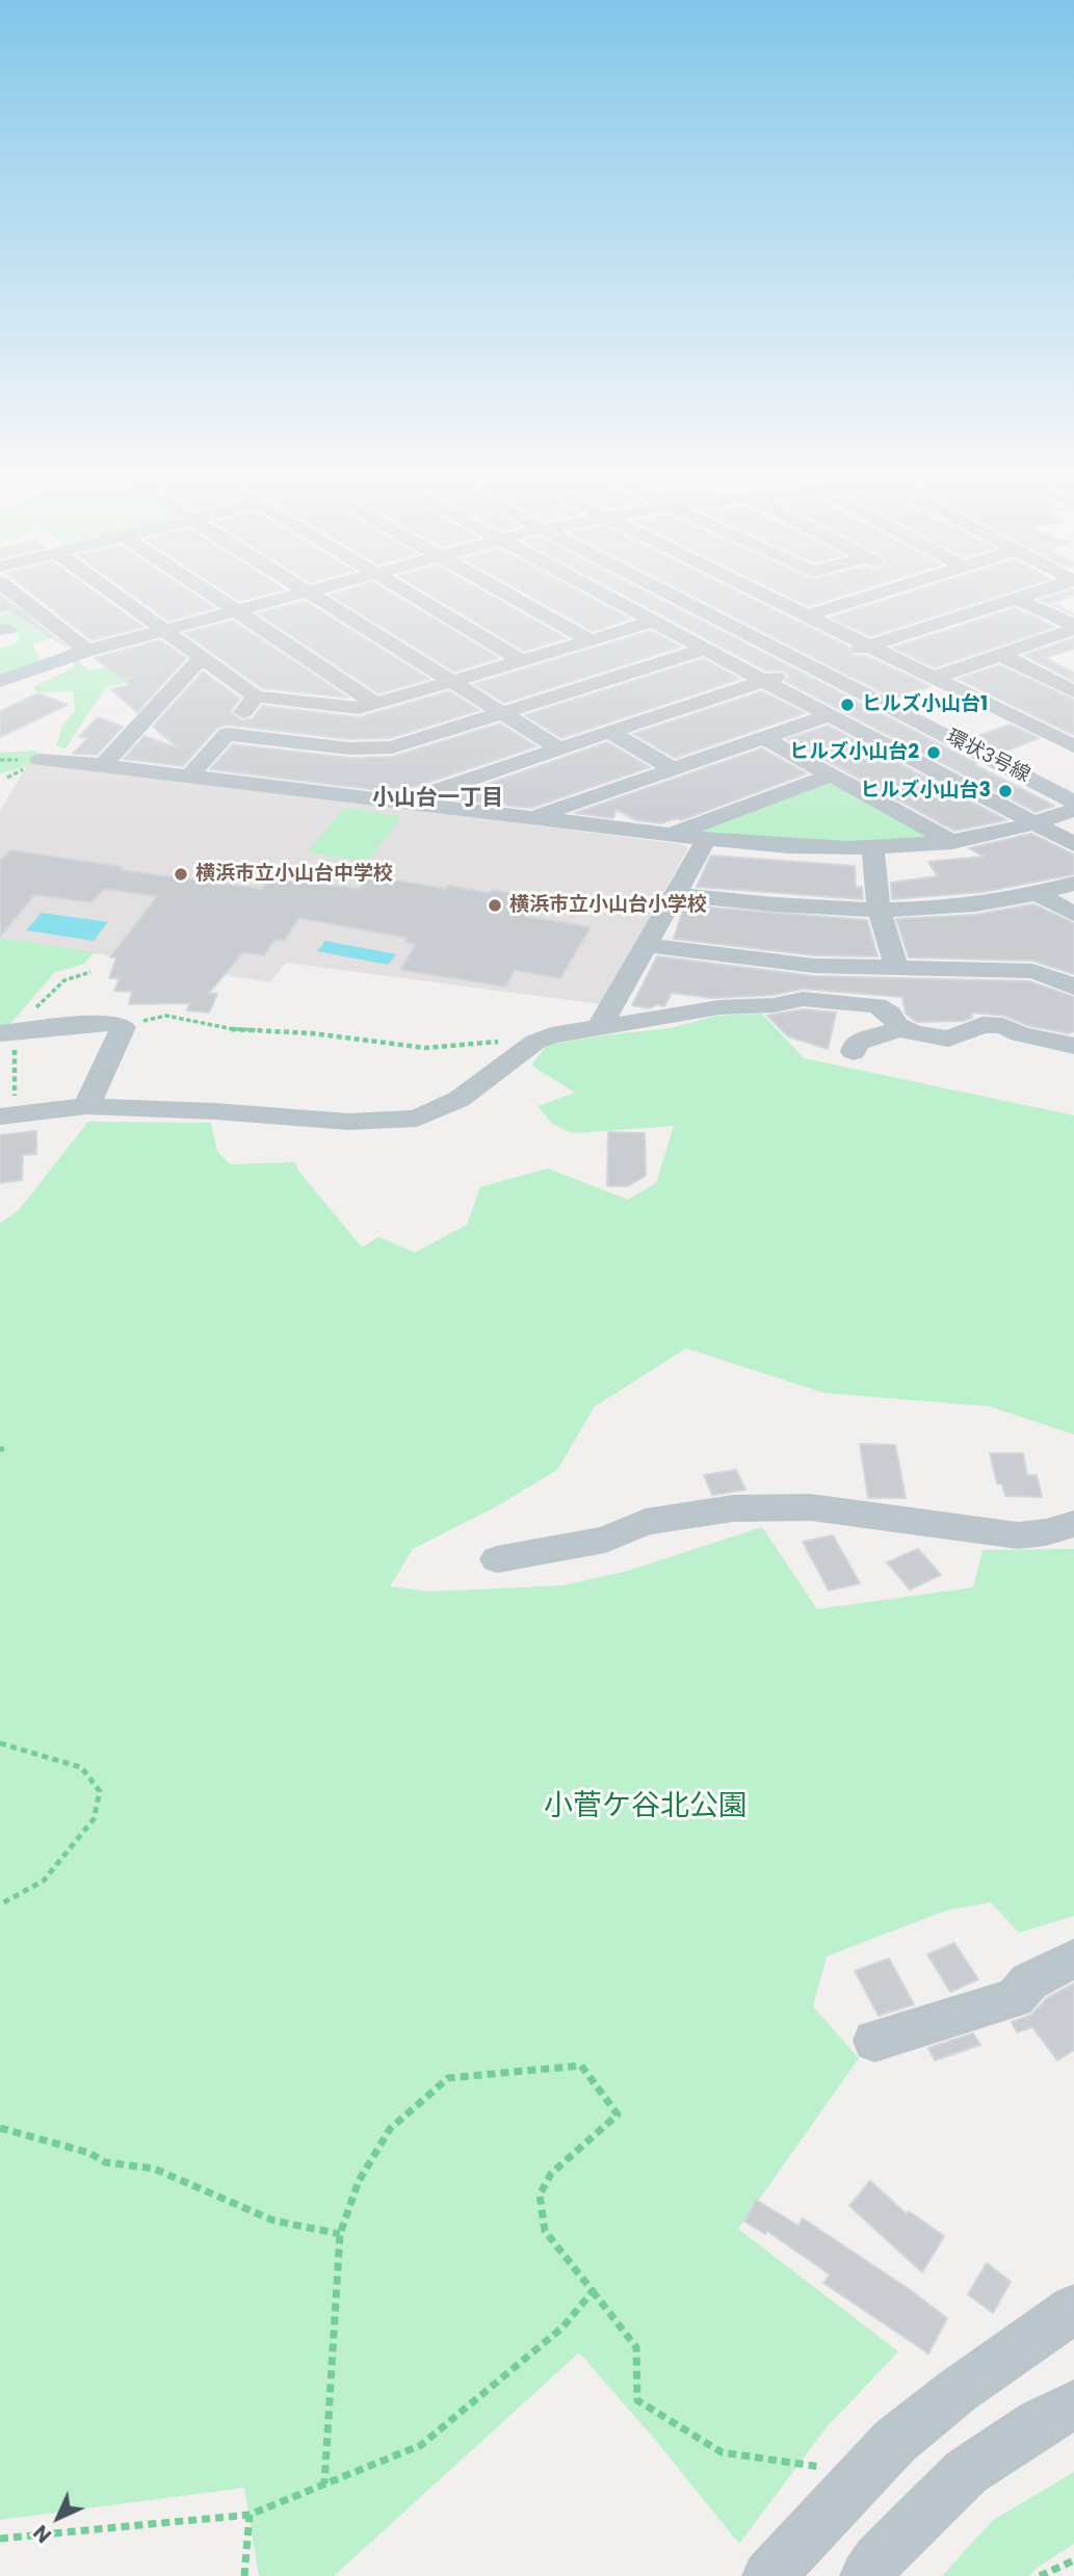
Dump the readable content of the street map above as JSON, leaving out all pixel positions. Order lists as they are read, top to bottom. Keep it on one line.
{"streets":{"street":["環状3号線"]},"districts":["小山台一丁目"],"parks":["小菅ケ谷北公園"],"places":["ヒルズ小山台1","ヒルズ小山台2","ヒルズ小山台3","横浜市立小山台中学校","横浜市立小山台小学校"],"north":"bottom left"}
